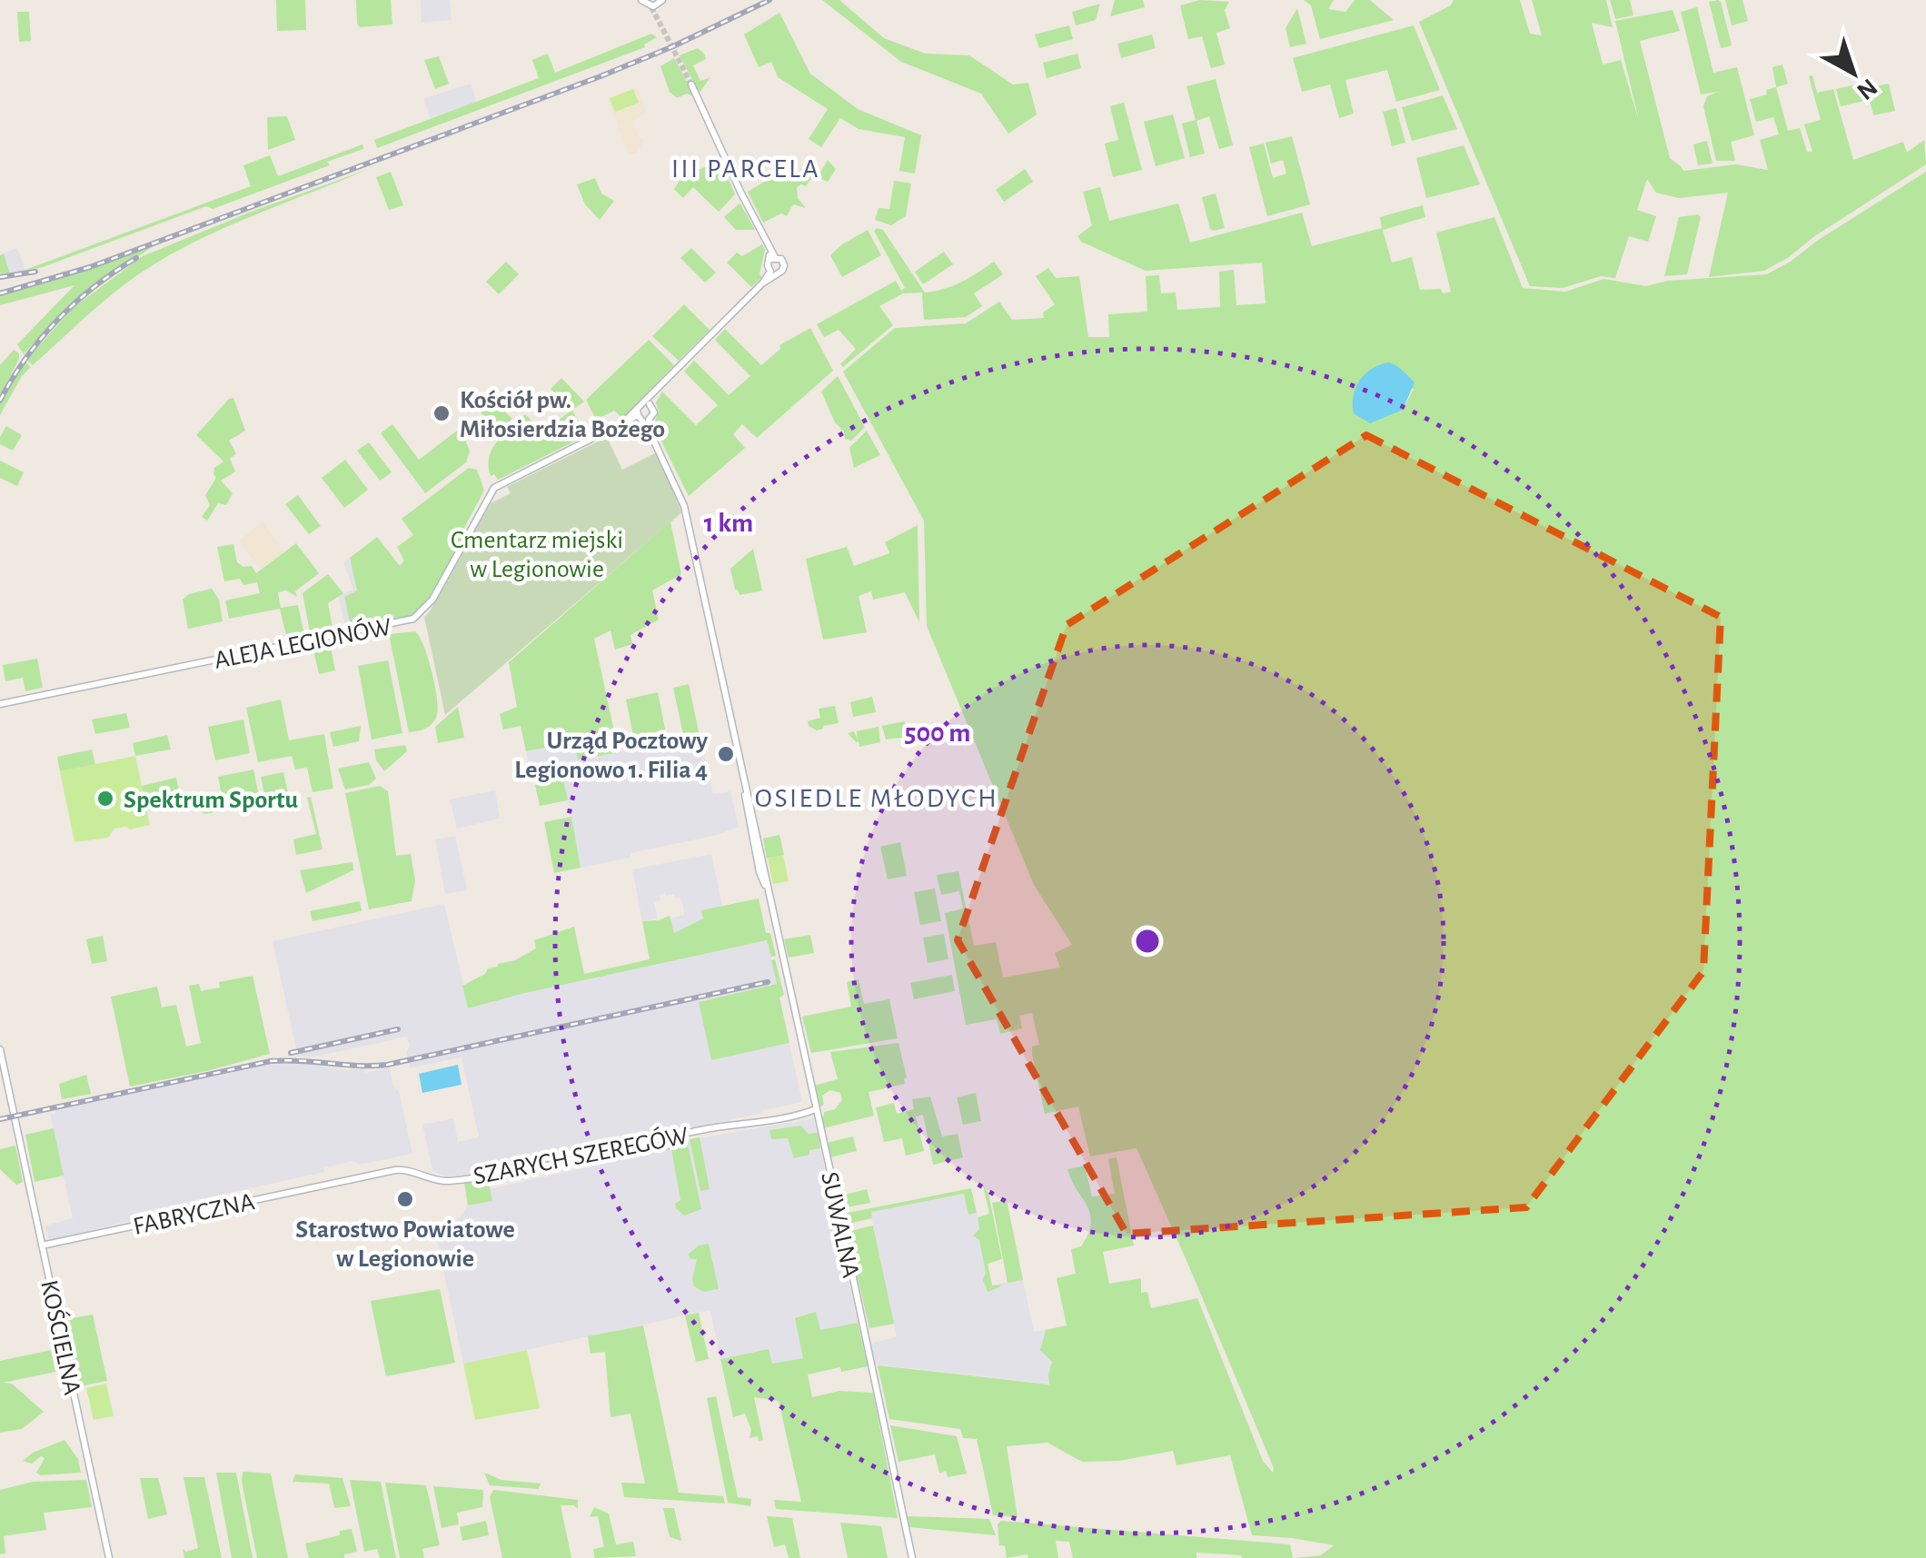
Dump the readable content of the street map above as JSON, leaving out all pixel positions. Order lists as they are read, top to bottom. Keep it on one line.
{"streets":{"street":["ALEJA LEGIONÓW","SZARYCH SZEREGÓW","FABRYCZNA","SUWALNA","KOŚCIELNA"]},"crossings":[["ALEJA LEGIONÓW","SUWALNA"],["SZARYCH SZEREGÓW","FABRYCZNA"],["SZARYCH SZEREGÓW","SUWALNA"],["FABRYCZNA","KOŚCIELNA"]],"districts":["III PARCELA","OSIEDLE MŁODYCH"],"parks":["Cmentarz miejski w Legionowie"],"places":["Kościół pw. Miłosierdzia Bożego","Urząd Pocztowy Legionowo 1. Filia 4","Spektrum Sportu","Starostwo Powiatowe w Legionowie"],"north":"bottom right","rings":["1 km","500 m"]}
